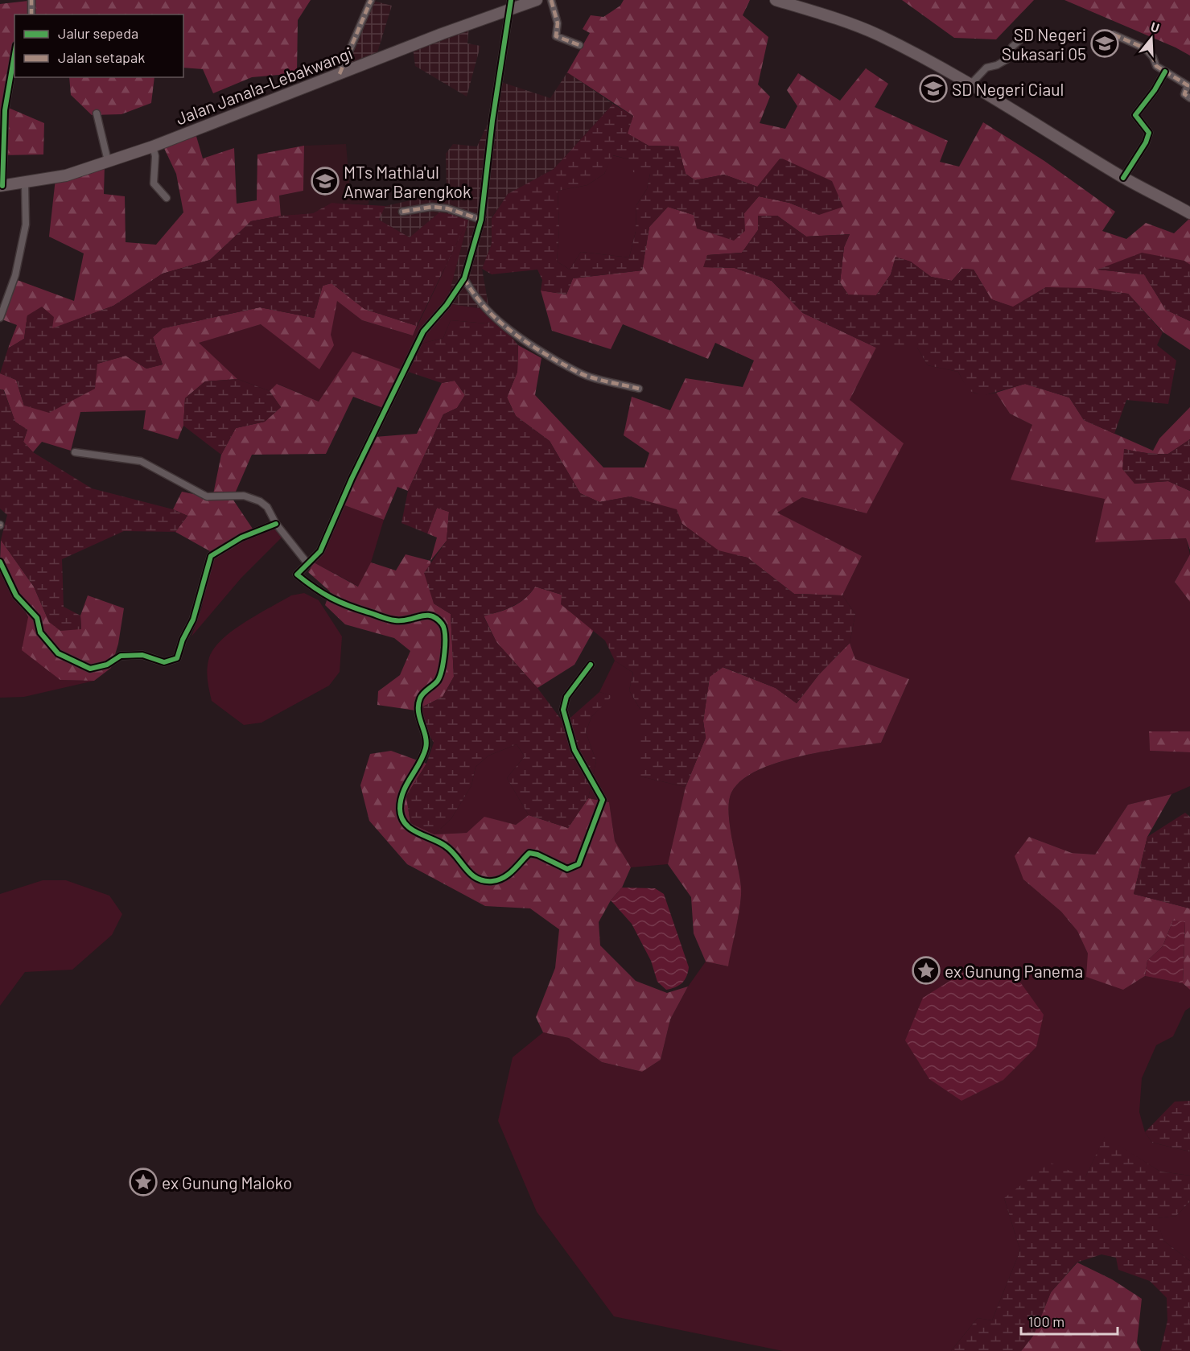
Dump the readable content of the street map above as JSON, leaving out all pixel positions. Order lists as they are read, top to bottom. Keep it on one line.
{"streets":{"main road":["Jalan Janala–Lebakwangi"]},"places":{"school or university":["SD Negeri Sukasari 05","SD Negeri Ciaul","MTs Mathla'ul Anwar Barengkok"],"place":["ex Gunung Panema","ex Gunung Maloko"]},"legend":["Jalur sepeda","Jalan setapak"],"scale_bar":"100 m","north":"top"}
